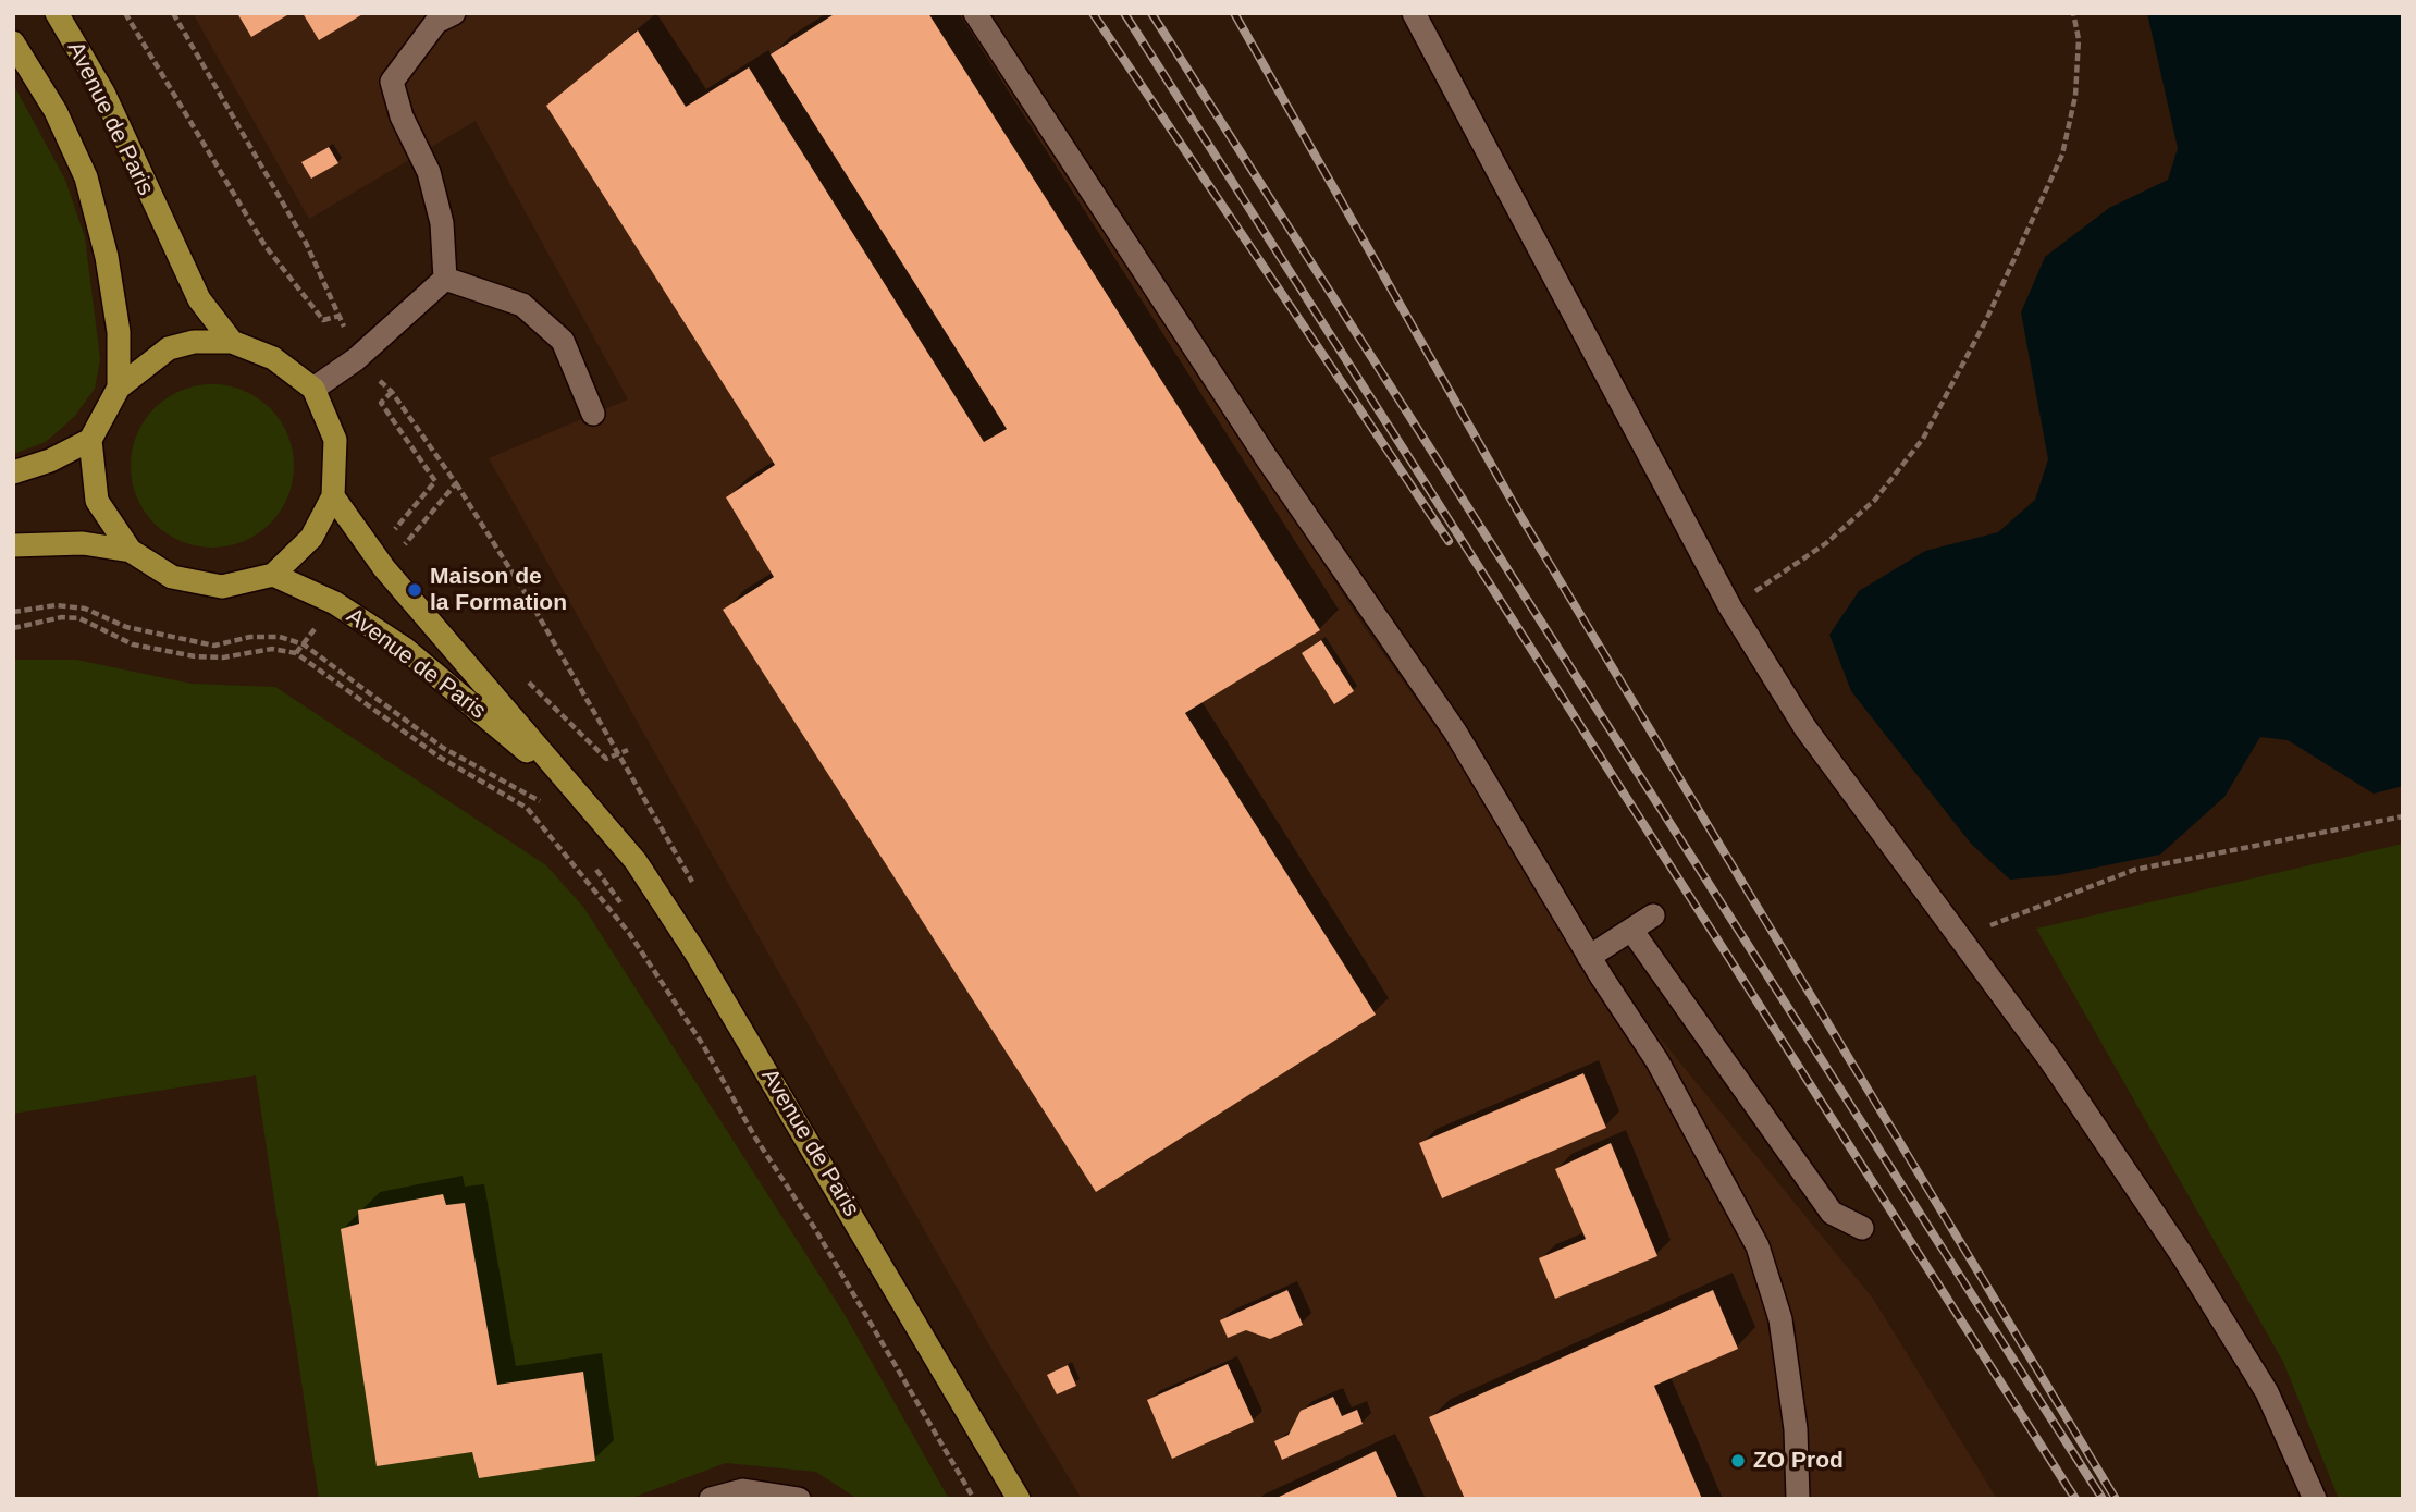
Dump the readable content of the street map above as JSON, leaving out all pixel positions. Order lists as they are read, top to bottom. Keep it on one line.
{"streets":{"main road":["Avenue de Paris"]},"places":["Maison de la Formation","ZO Prod"]}
